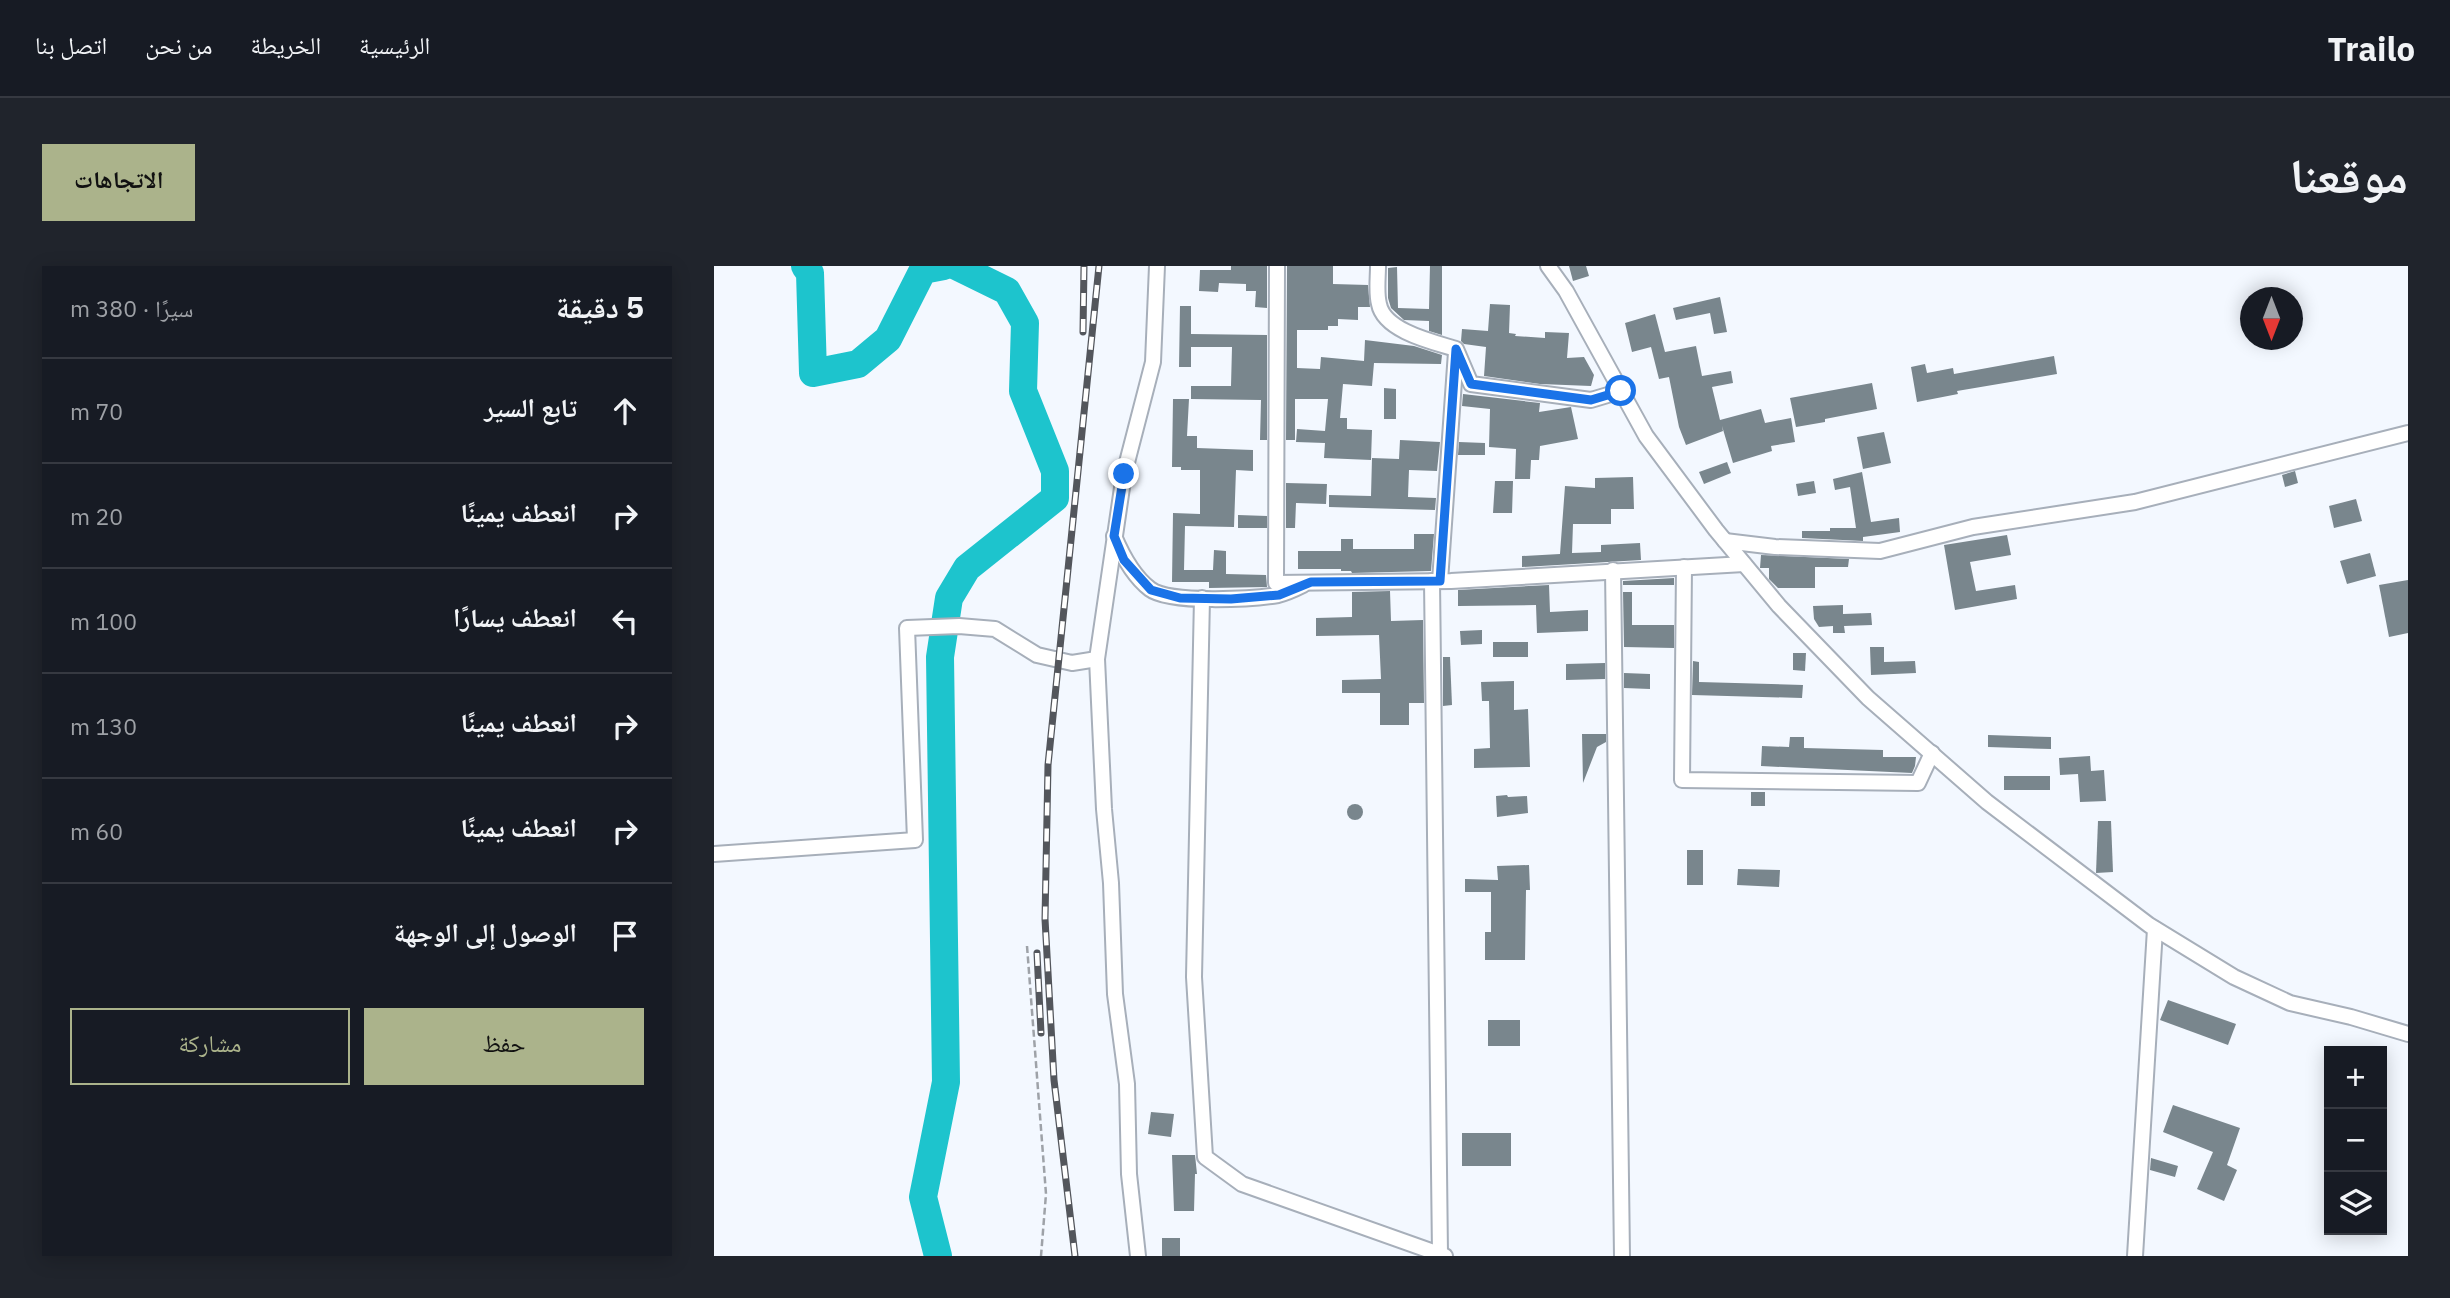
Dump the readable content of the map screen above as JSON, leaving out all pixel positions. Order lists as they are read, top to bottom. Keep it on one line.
{"north":"bottom","page":{"header":"Trailo","nav":["الرئيسية","الخريطة","من نحن","اتصل بنا"],"title":"موقعنا","buttons":["الاتجاهات",["حفظ","مشاركة"]],"heading":["5 دقيقة","سيرًا · 380 m"],"list":[["تابع السير","70 m"],["انعطف يمينًا","20 m"],["انعطف يسارًا","100 m"],["انعطف يمينًا","130 m"],["انعطف يمينًا","60 m"],"الوصول إلى الوجهة"],"map_buttons":["+","−"]}}
